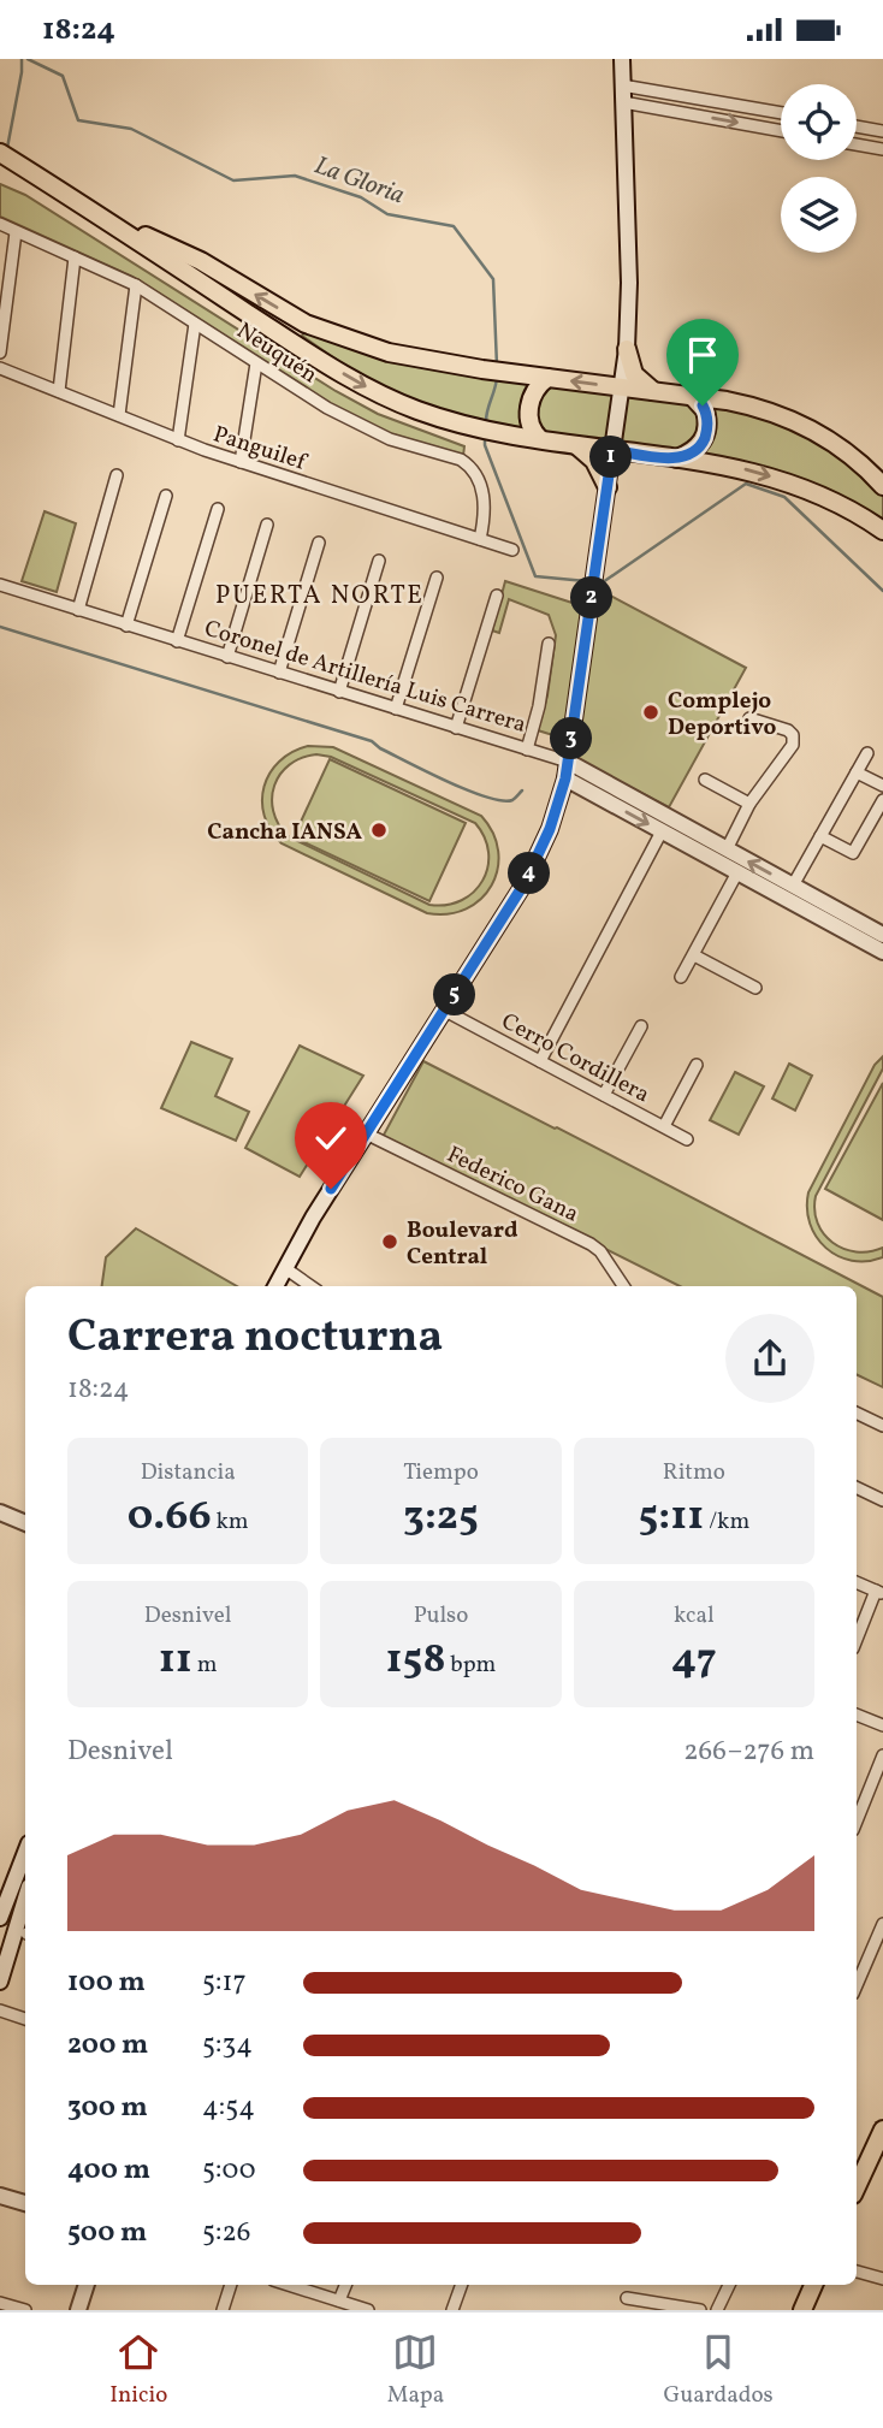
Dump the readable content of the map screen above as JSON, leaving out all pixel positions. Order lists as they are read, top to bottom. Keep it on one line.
{"streets":{"main road":["Coronel de Artillería Luis Carrera"],"street":["Neuquén","Panguilef","Cerro Cordillera","Federico Gana"]},"crossings":[["Neuquén","Panguilef"]],"districts":["PUERTA NORTE"],"water":["La Gloria"],"places":["Complejo Deportivo","Cancha IANSA","Boulevard Central"],"page":{"status":"18:24","pins":["1","2","3","4","5"],"heading":["Carrera nocturna","18:24"],"stats":[["Distancia","0.66 km"],["Tiempo","3:25"],["Ritmo","5:11 /km"],["Desnivel","11 m"],["Pulso","158 bpm"],["kcal","47"]],"chart":["Desnivel","266–276 m"],"list":[{"name":"100 m","note":"5:17"},{"name":"200 m","note":"5:34"},{"name":"300 m","note":"4:54"},{"name":"400 m","note":"5:00"},{"name":"500 m","note":"5:26"}],"tabs":["Inicio","Mapa","Guardados"]}}
